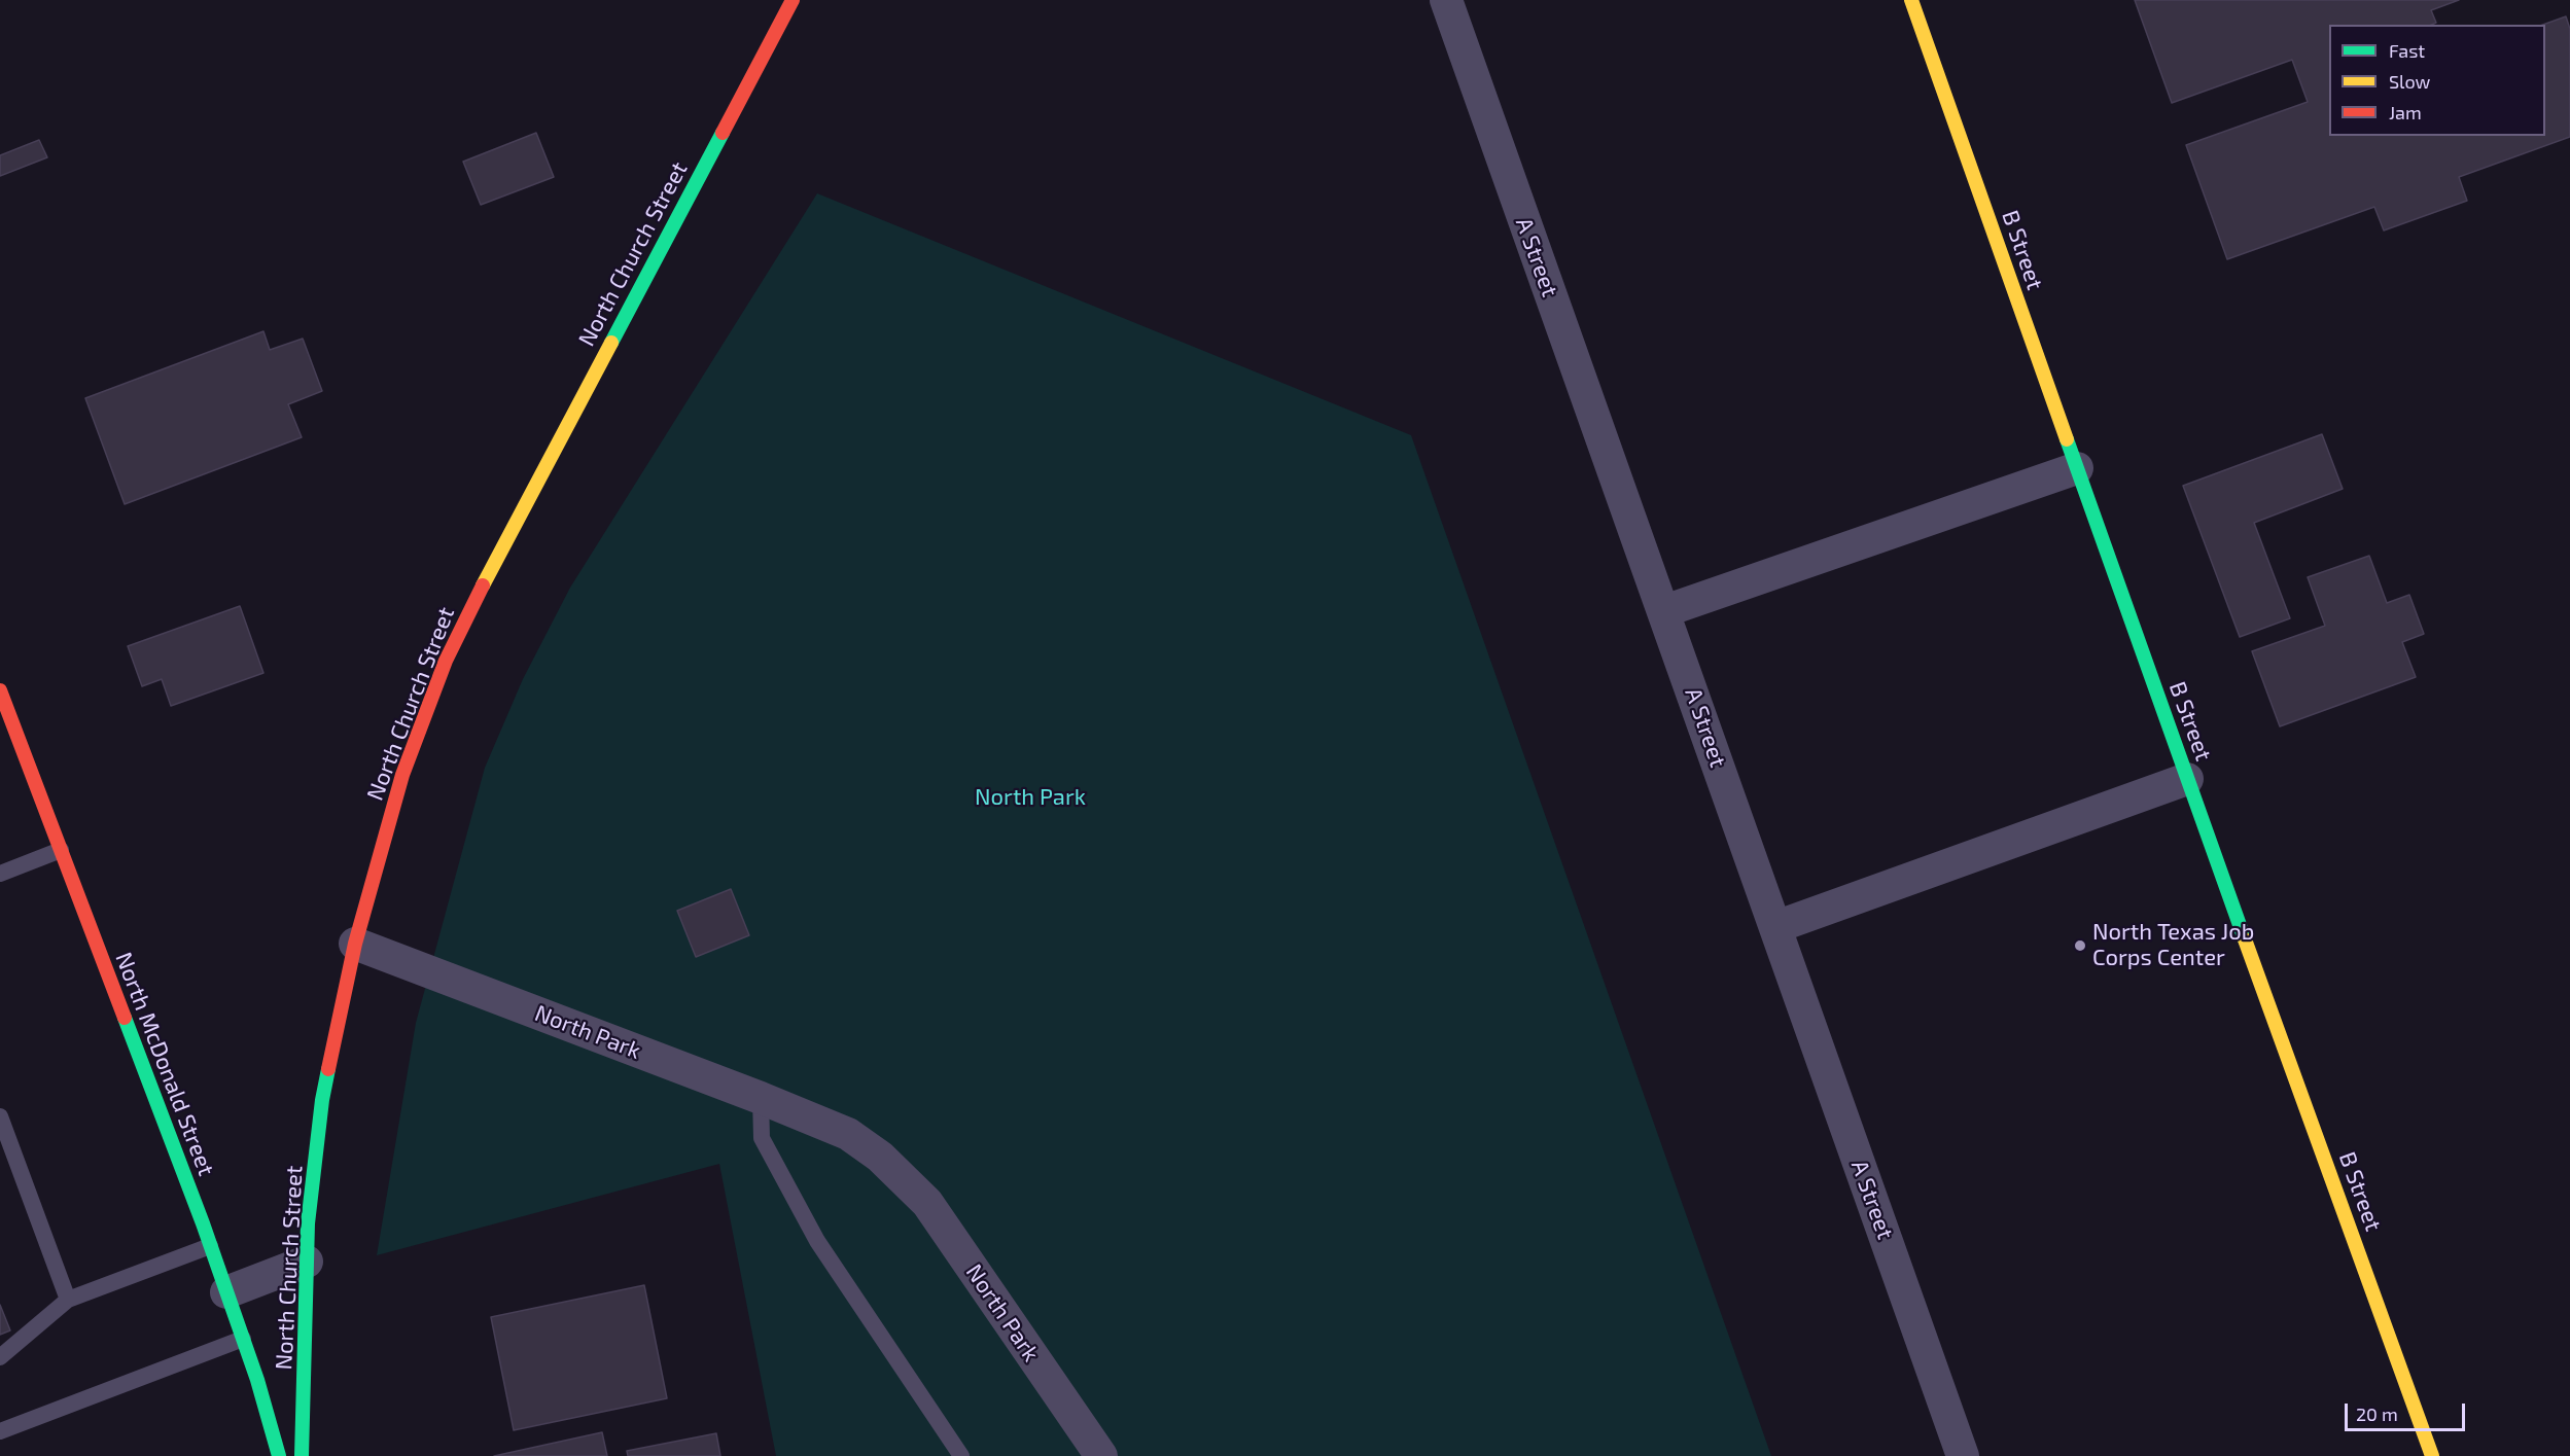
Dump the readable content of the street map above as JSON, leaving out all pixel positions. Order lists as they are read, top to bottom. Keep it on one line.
{"streets":{"street":["B Street","North Church Street","A Street","North Park","North McDonald Street"]},"crossings":[["North Church Street","North Park"]],"parks":["North Park"],"places":["North Texas Job Corps Center"],"legend":["Fast","Slow","Jam"],"scale_bar":"20 m"}
